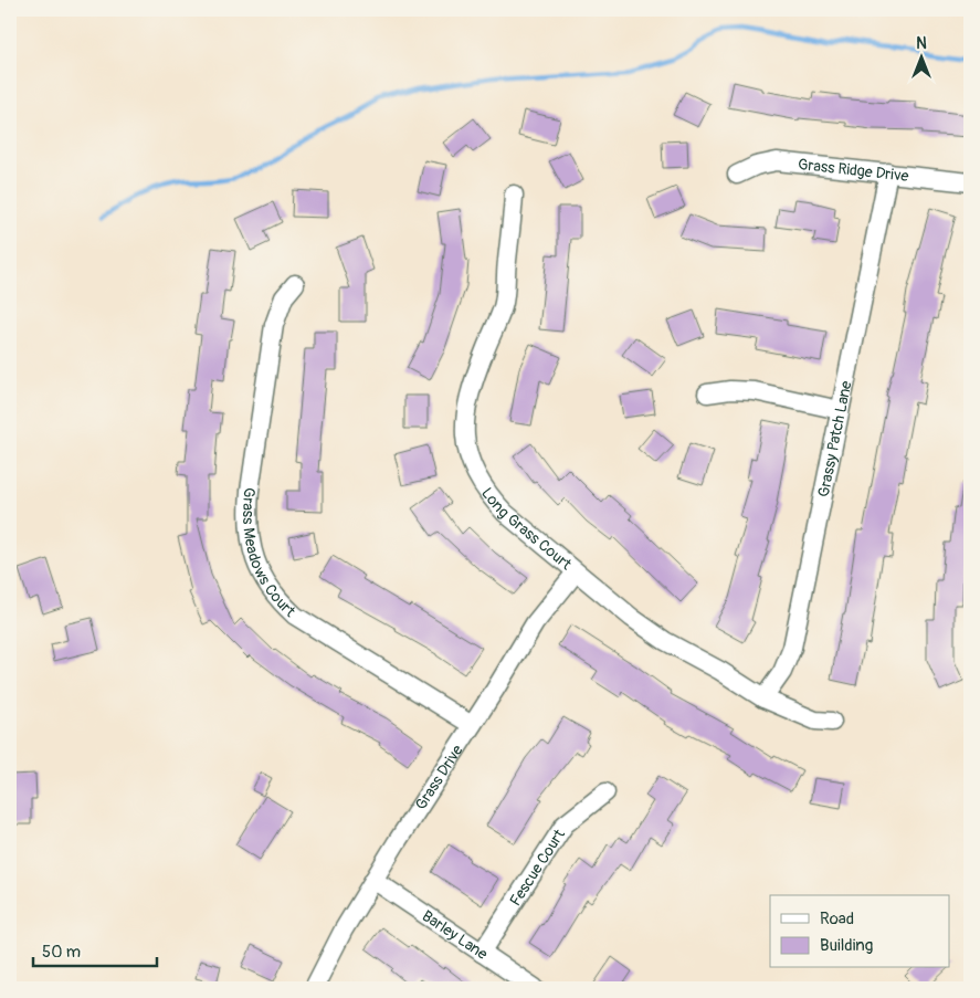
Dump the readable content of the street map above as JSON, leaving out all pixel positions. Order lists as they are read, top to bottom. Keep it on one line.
{"streets":{"street":["Grass Ridge Drive","Grassy Patch Lane","Long Grass Court","Grass Meadows Court","Grass Drive","Fescue Court","Barley Lane"]},"crossings":[["Grass Ridge Drive","Grassy Patch Lane"],["Grassy Patch Lane","Long Grass Court"],["Long Grass Court","Grass Drive"],["Grass Meadows Court","Grass Drive"],["Grass Drive","Barley Lane"],["Fescue Court","Barley Lane"]],"legend":["Road","Building"],"scale_bar":"50 m","north":"top"}
